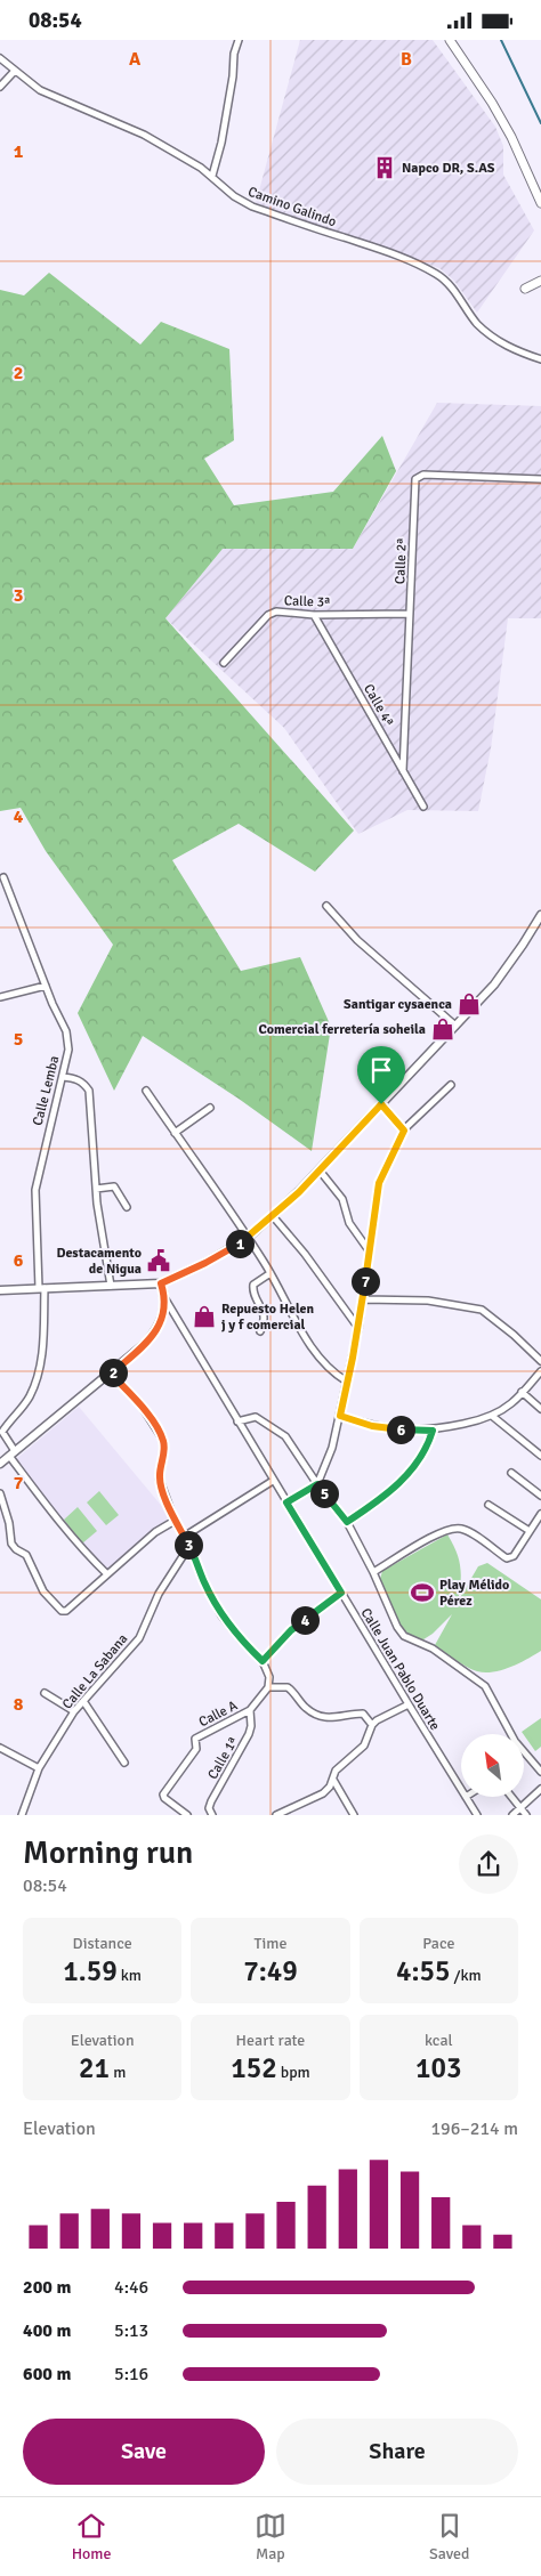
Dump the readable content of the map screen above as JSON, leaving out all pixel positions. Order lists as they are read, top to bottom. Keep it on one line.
{"streets":{"street":["Camino Galindo","Calle 2ª","Calle 3ª","Calle 4ª","Calle Lemba","Calle Juan Pablo Duarte","Calle La Sabana","Calle A","Calle 1ª"]},"crossings":[["Calle 2ª","Calle 3ª"],["Calle 2ª","Calle 4ª"],["Calle 3ª","Calle 4ª"],["Calle A","Calle 1ª"]],"places":{"building":["Napco DR, S.AS"],"shop":["Santigar cysaenca","Comercial ferretería soheila","Repuesto Helen j y f comercial"],"public building":["Destacamento de Nigua"],"sports":["Play Mélido Pérez"]},"north":"top left","page":{"status":"08:54","pins":["1","7","2","6","5","3","4"],"heading":["Morning run","08:54"],"stats":[["Distance","1.59 km"],["Time","7:49"],["Pace","4:55 /km"],["Elevation","21 m"],["Heart rate","152 bpm"],["kcal","103"]],"chart":["Elevation","196–214 m"],"list":[{"name":"200 m","note":"4:46"},{"name":"400 m","note":"5:13"},{"name":"600 m","note":"5:16"}],"buttons":["Save","Share"],"tabs":["Home","Map","Saved"]},"grid":{"columns":["A","B"],"rows":["1","2","3","4","5","6","7","8"]}}
